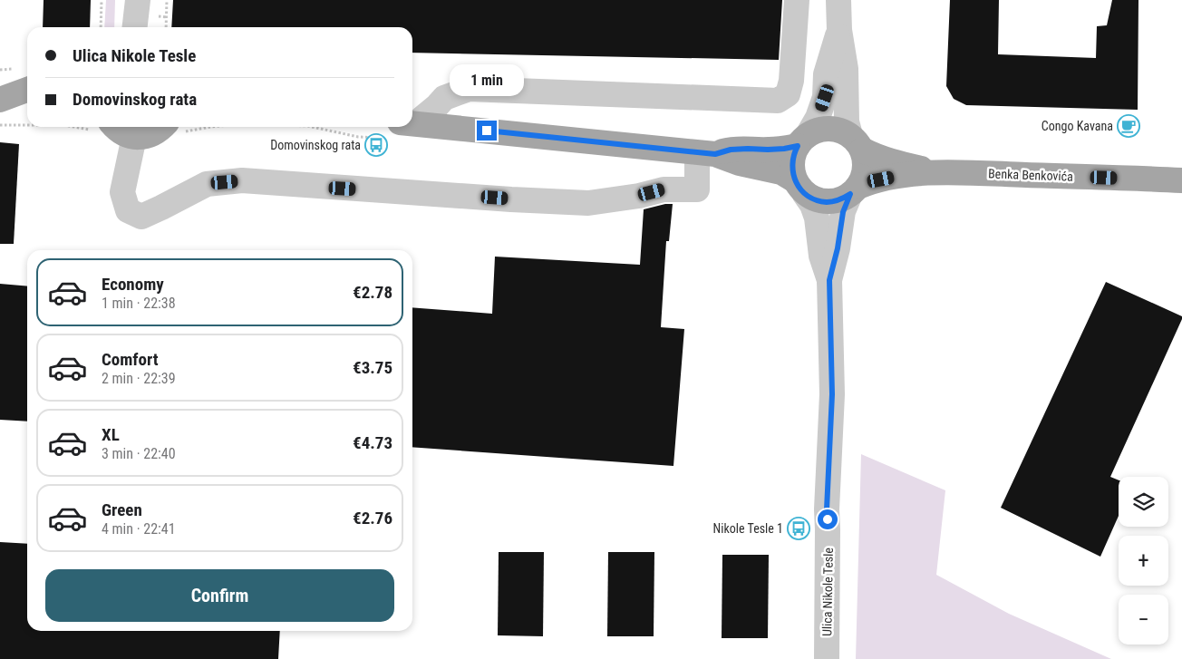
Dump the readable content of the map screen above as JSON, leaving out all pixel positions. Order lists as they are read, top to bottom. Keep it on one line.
{"streets":{"main road":["Benka Benkovića"],"street":["Ulica Nikole Tesle"]},"crossings":[["Benka Benkovića","Ulica Nikole Tesle"]],"places":{"cafe":["Congo Kavana"],"bus stop":["Domovinskog rata","Nikole Tesle 1"]},"page":{"banner":["Ulica Nikole Tesle","Domovinskog rata"],"bubble":"1 min","list":[{"name":"Economy","note":"1 min · 22:38","value":"€2.78"},{"name":"Comfort","note":"2 min · 22:39","value":"€3.75"},{"name":"XL","note":"3 min · 22:40","value":"€4.73"},{"name":"Green","note":"4 min · 22:41","value":"€2.76"}],"map_buttons":["+","−"],"buttons":"Confirm"}}
